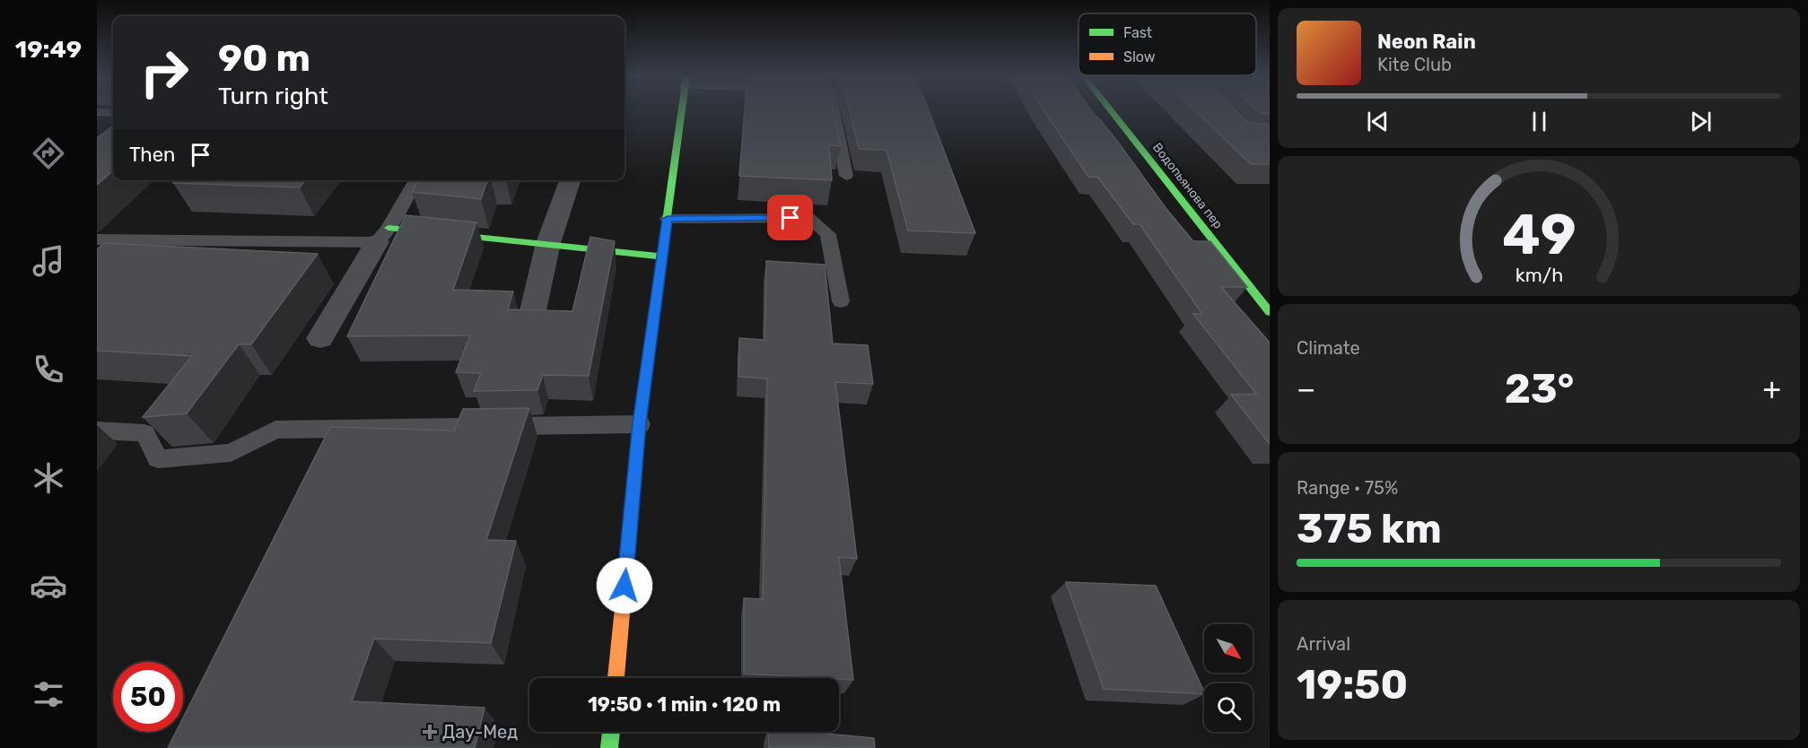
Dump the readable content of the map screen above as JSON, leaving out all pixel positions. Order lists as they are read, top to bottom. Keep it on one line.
{"streets":{"main road":["Водопьянова пер"]},"places":{"health":["Дау-Мед"]},"legend":["Fast","Slow"],"north":"bottom right","page":{"tabs":"19:49","turn":["90 m","Turn right"],"song":["Neon Rain","Kite Club"],"then":"Then","tile":["Climate",["Range · 75%","375 km"],["Arrival","19:50"]],"heat":["−","23°","+"],"limit":"50","trip":"19:50 · 1 min · 120 m","gauge":["49","km/h"]}}
